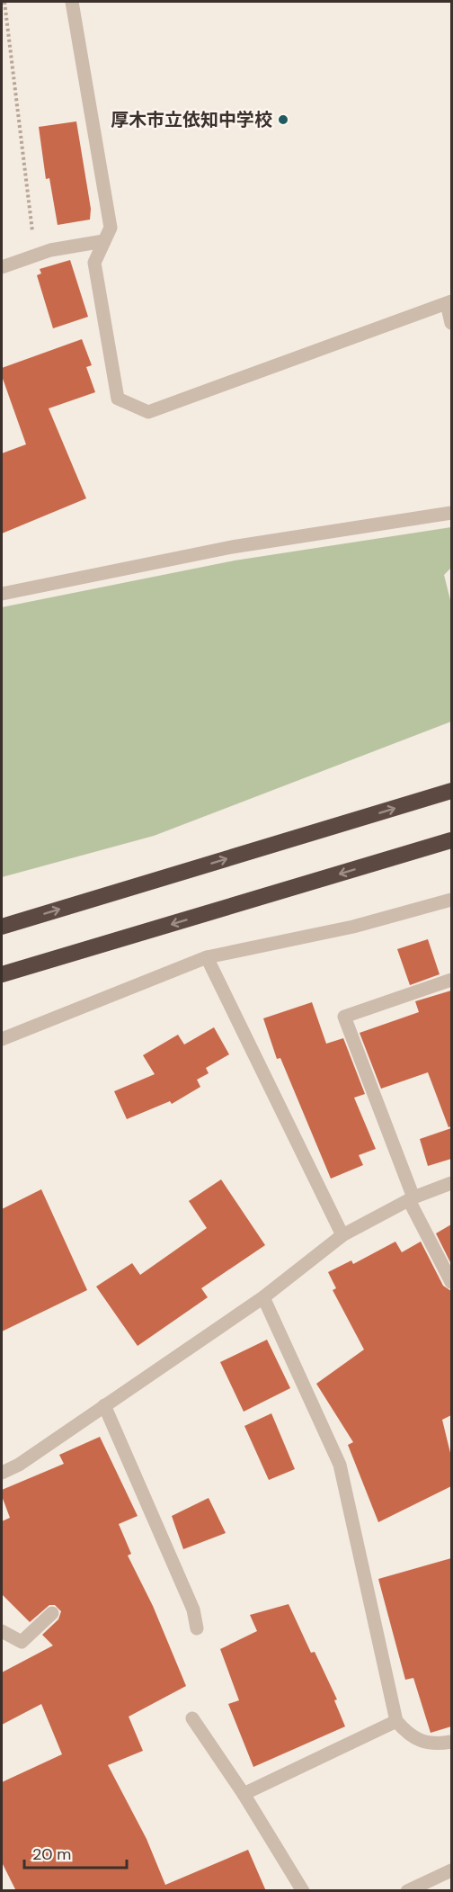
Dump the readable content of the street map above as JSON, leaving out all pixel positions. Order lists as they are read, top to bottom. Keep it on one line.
{"places":["厚木市立依知中学校"],"scale_bar":"20 m"}
